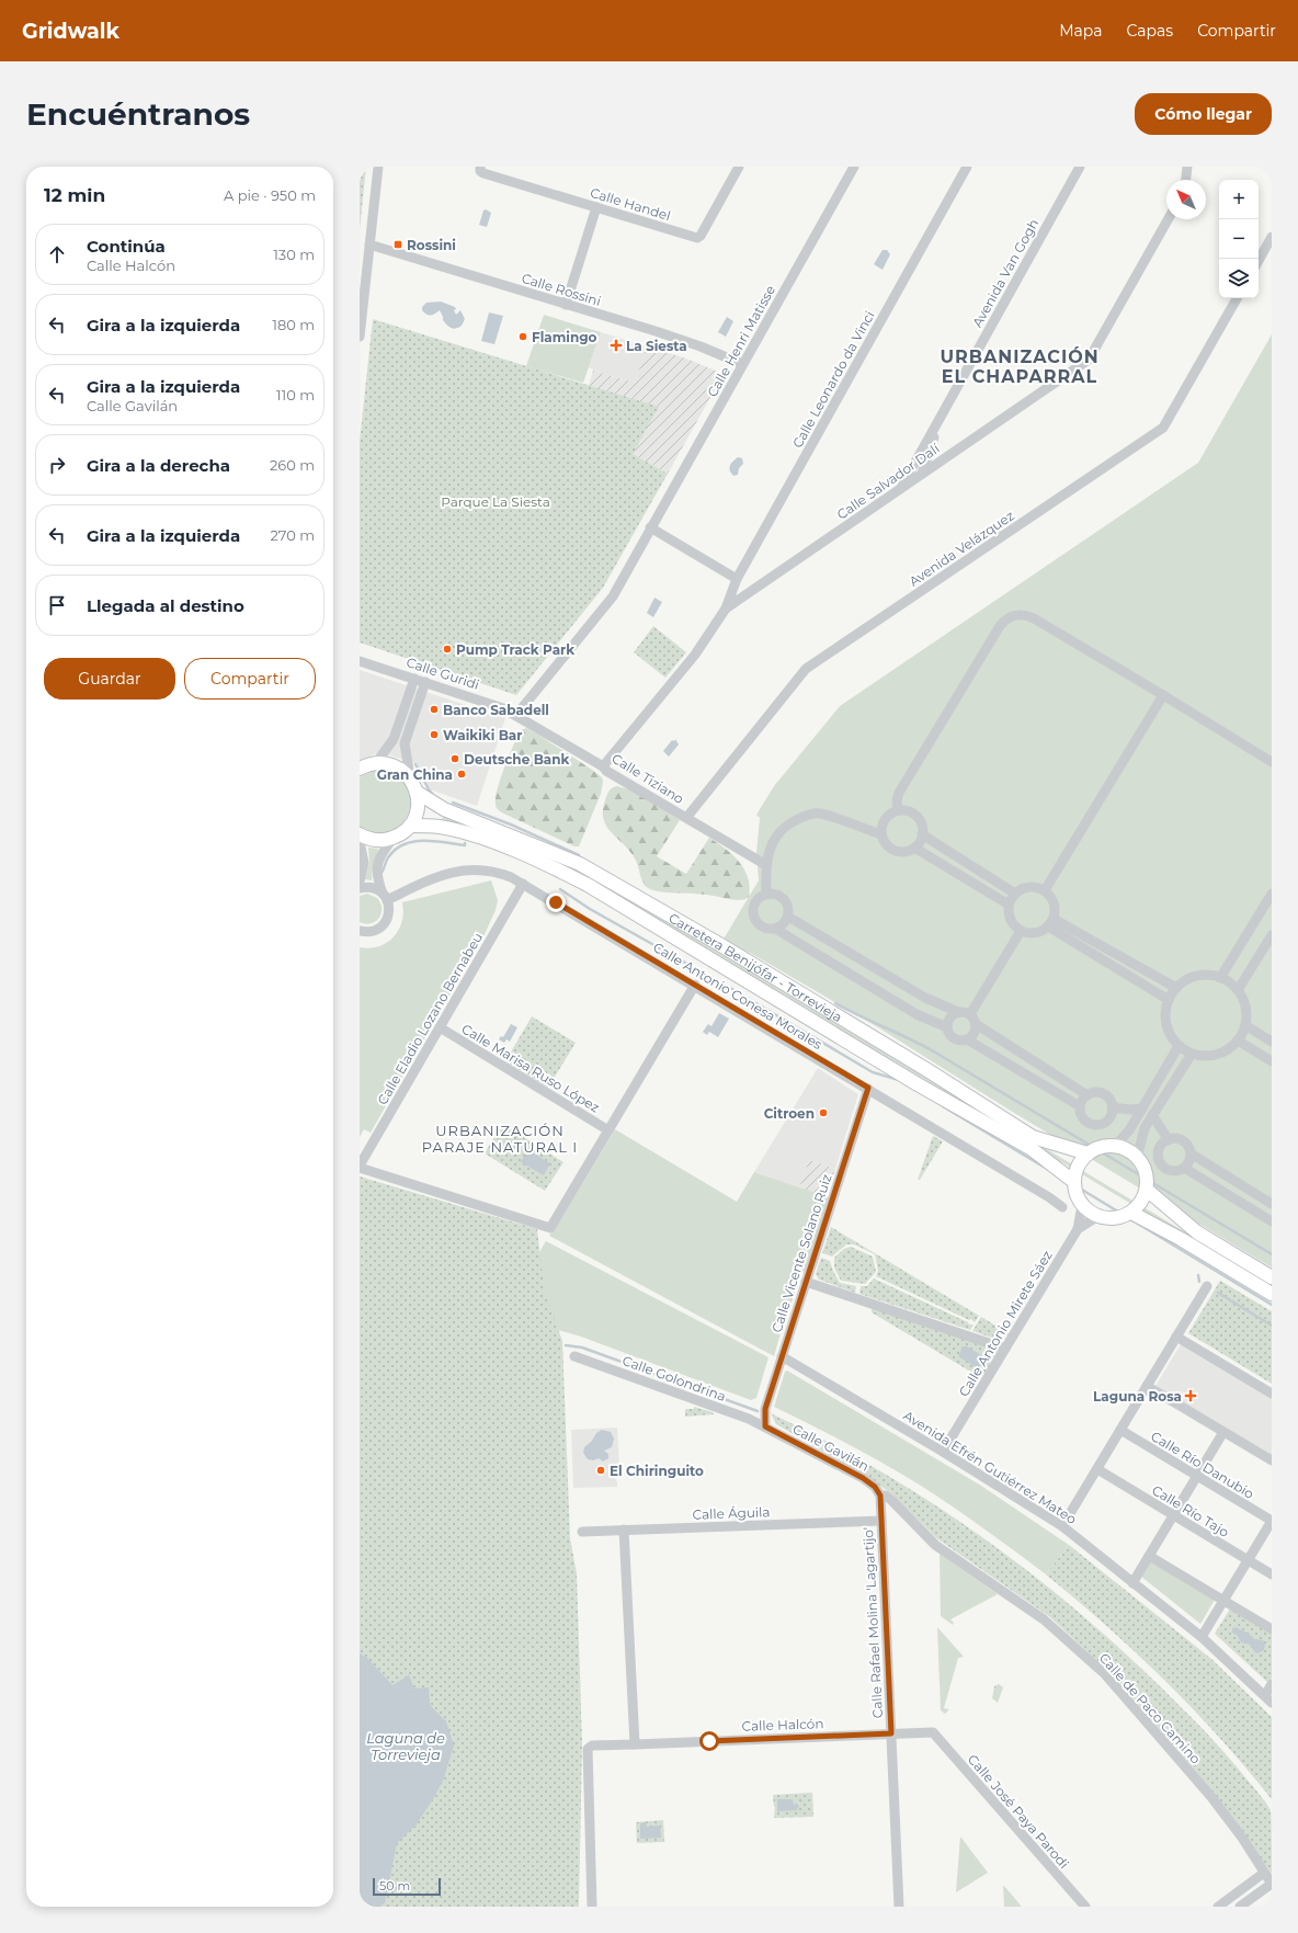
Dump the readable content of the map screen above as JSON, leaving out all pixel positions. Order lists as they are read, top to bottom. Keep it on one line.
{"streets":{"main road":["Carretera Benijófar - Torrevieja"],"street":["Calle Handel","Avenida Van Gogh","Calle Rossini","Calle Henri Matisse","Calle Leonardo da Vinci","Calle Salvador Dalí","Avenida Velázquez","Calle Guridi","Calle Tiziano","Calle Antonio Conesa Morales","Calle Eladio Lozano Bernabeu","Calle Marisa Ruso López","Calle Vicente Solano Ruiz","Calle Antonio Mirete Sáez","Calle Golondrina","Calle Gavilán","Calle Río Danubio","Avenida Efrén Gutiérrez Mateo","Calle Río Tajo","Calle Águila","Calle Rafael Molina 'Lagartijo'","Calle de Paco Camino","Calle Halcón","Calle José Paya Parodi"]},"crossings":[["Avenida Van Gogh","Calle Salvador Dalí"],["Calle Rossini","Calle Henri Matisse"],["Calle Henri Matisse","Calle Guridi"],["Calle Henri Matisse","Calle Tiziano"],["Calle Leonardo da Vinci","Calle Salvador Dalí"],["Calle Salvador Dalí","Calle Tiziano"],["Avenida Velázquez","Calle Tiziano"],["Calle Guridi","Calle Tiziano"],["Carretera Benijófar - Torrevieja","Calle Antonio Mirete Sáez"],["Calle Antonio Conesa Morales","Calle Eladio Lozano Bernabeu"],["Calle Antonio Conesa Morales","Calle Vicente Solano Ruiz"],["Calle Eladio Lozano Bernabeu","Calle Marisa Ruso López"],["Calle Vicente Solano Ruiz","Calle Golondrina"],["Calle Vicente Solano Ruiz","Calle Gavilán"],["Calle Vicente Solano Ruiz","Avenida Efrén Gutiérrez Mateo"],["Calle Antonio Mirete Sáez","Avenida Efrén Gutiérrez Mateo"],["Calle Golondrina","Calle Gavilán"],["Calle Gavilán","Calle Rafael Molina 'Lagartijo'"],["Calle Gavilán","Calle de Paco Camino"],["Calle Águila","Calle Rafael Molina 'Lagartijo'"],["Calle Rafael Molina 'Lagartijo'","Calle de Paco Camino"],["Calle Rafael Molina 'Lagartijo'","Calle Halcón"],["Calle Halcón","Calle José Paya Parodi"]],"districts":["URBANIZACIÓN EL CHAPARRAL","URBANIZACIÓN PARAJE NATURAL I"],"water":["Laguna de Torrevieja"],"parks":["Parque La Siesta"],"places":{"transit":["Rossini"],"other":["Flamingo","Pump Track Park","Banco Sabadell","Waikiki Bar","Deutsche Bank","Gran China","Citroen","El Chiringuito"],"health":["La Siesta","Laguna Rosa"]},"scale_bar":"50 m","north":"top left","page":{"header":"Gridwalk","nav":["Mapa","Capas","Compartir"],"buttons":["Cómo llegar",["Guardar","Compartir"]],"title":"Encuéntranos","heading":["12 min","A pie · 950 m"],"map_buttons":["+","−"],"list":[["Continúa","Calle Halcón","130 m"],["Gira a la izquierda","180 m"],["Gira a la izquierda","Calle Gavilán","110 m"],["Gira a la derecha","260 m"],["Gira a la izquierda","270 m"],"Llegada al destino"],"scale":"50 m"}}
